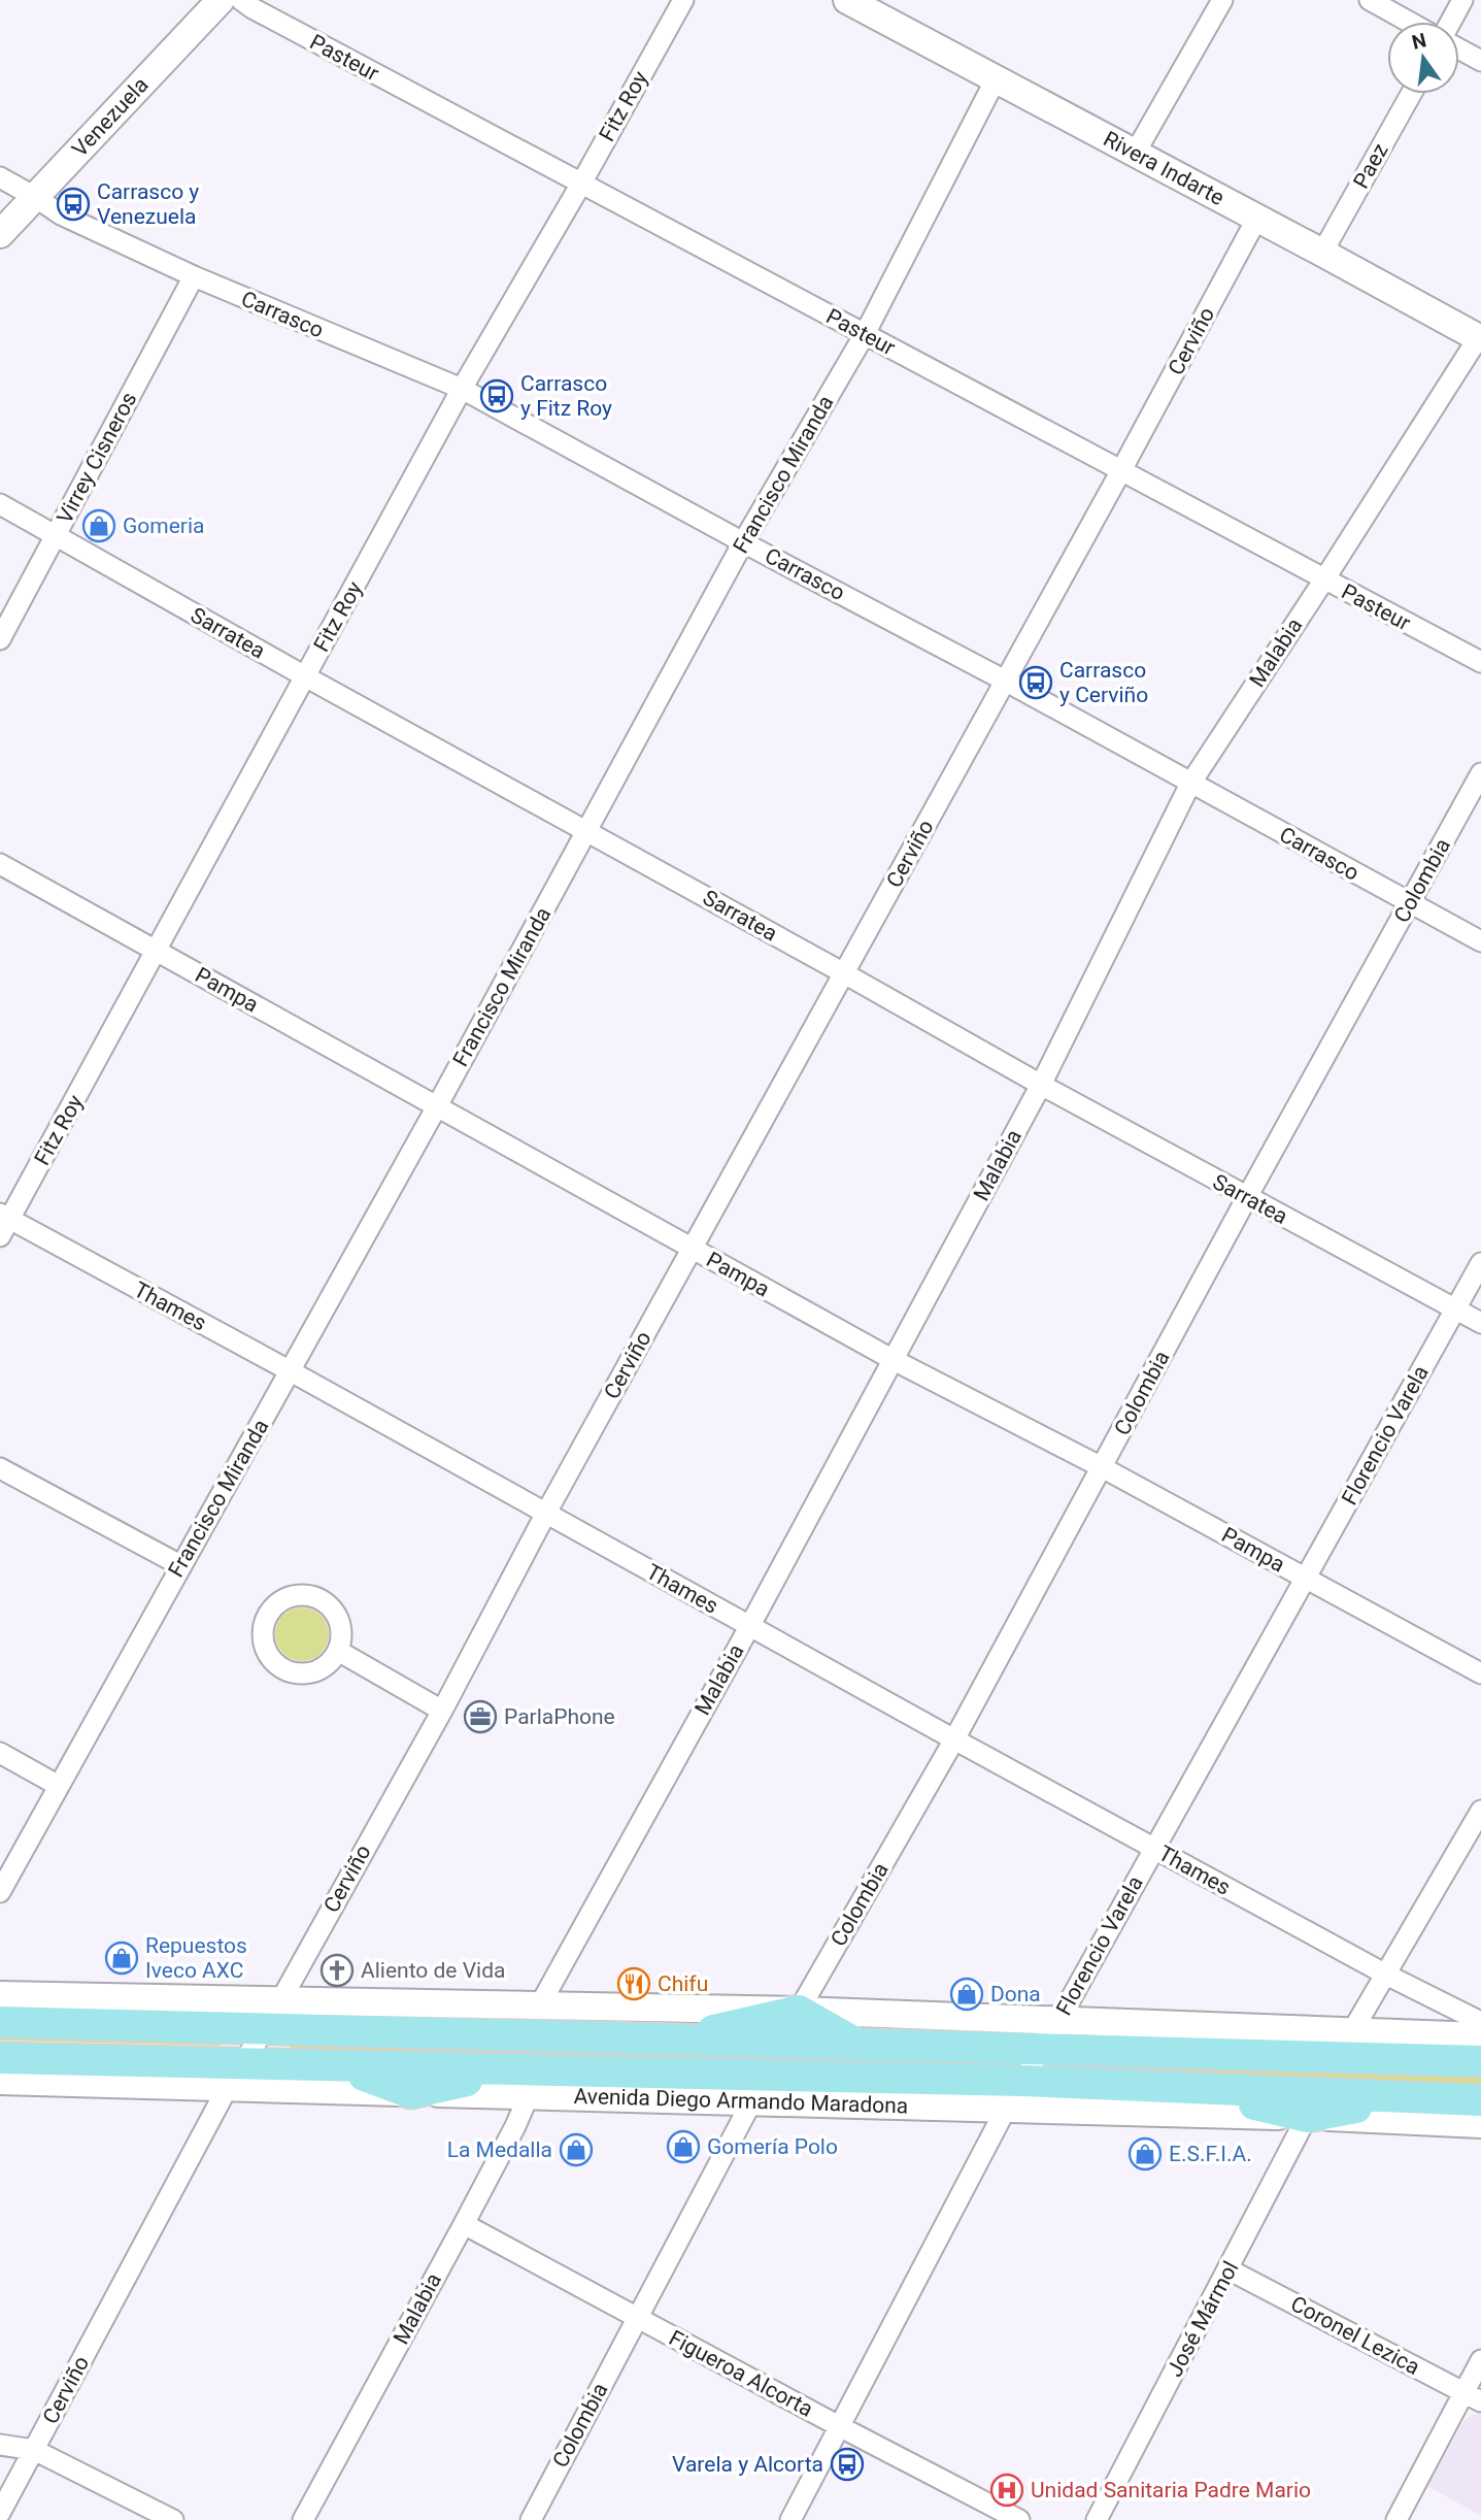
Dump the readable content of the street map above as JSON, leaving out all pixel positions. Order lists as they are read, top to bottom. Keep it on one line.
{"streets":{"main road":["Avenida Diego Armando Maradona"],"street":["Pasteur","Fitz Roy","Venezuela","Paez","Rivera Indarte","Carrasco","Cerviño","Virrey Cisneros","Francisco Miranda","Sarratea","Malabia","Colombia","Pampa","Thames","Florencio Varela","José Mármol","Coronel Lezica","Figueroa Alcorta"]},"crossings":[["Pasteur","Fitz Roy"],["Pasteur","Cerviño"],["Pasteur","Francisco Miranda"],["Pasteur","Malabia"],["Fitz Roy","Carrasco"],["Fitz Roy","Sarratea"],["Fitz Roy","Pampa"],["Fitz Roy","Thames"],["Venezuela","Carrasco"],["Paez","Rivera Indarte"],["Rivera Indarte","Cerviño"],["Rivera Indarte","Francisco Miranda"],["Rivera Indarte","Malabia"],["Carrasco","Cerviño"],["Carrasco","Virrey Cisneros"],["Carrasco","Francisco Miranda"],["Carrasco","Malabia"],["Carrasco","Colombia"],["Cerviño","Sarratea"],["Cerviño","Pampa"],["Cerviño","Thames"],["Cerviño","Avenida Diego Armando Maradona"],["Virrey Cisneros","Sarratea"],["Francisco Miranda","Sarratea"],["Francisco Miranda","Pampa"],["Francisco Miranda","Thames"],["Sarratea","Malabia"],["Sarratea","Colombia"],["Sarratea","Florencio Varela"],["Malabia","Pampa"],["Malabia","Thames"],["Malabia","Avenida Diego Armando Maradona"],["Malabia","Figueroa Alcorta"],["Colombia","Pampa"],["Colombia","Thames"],["Colombia","Avenida Diego Armando Maradona"],["Colombia","Figueroa Alcorta"],["Pampa","Florencio Varela"],["Thames","Florencio Varela"],["Florencio Varela","Avenida Diego Armando Maradona"],["Florencio Varela","Figueroa Alcorta"],["Avenida Diego Armando Maradona","José Mármol"],["José Mármol","Coronel Lezica"]],"places":{"bus stop":["Carrasco y Venezuela","Carrasco y Fitz Roy","Carrasco y Cerviño","Varela y Alcorta"],"shop":["Gomeria","Repuestos Iveco AXC","Dona","Gomería Polo","La Medalla","E.S.F.I.A."],"office":["ParlaPhone"],"church":["Aliento de Vida"],"restaurant":["Chifu"],"hospital":["Unidad Sanitaria Padre Mario"]},"north":"top"}
